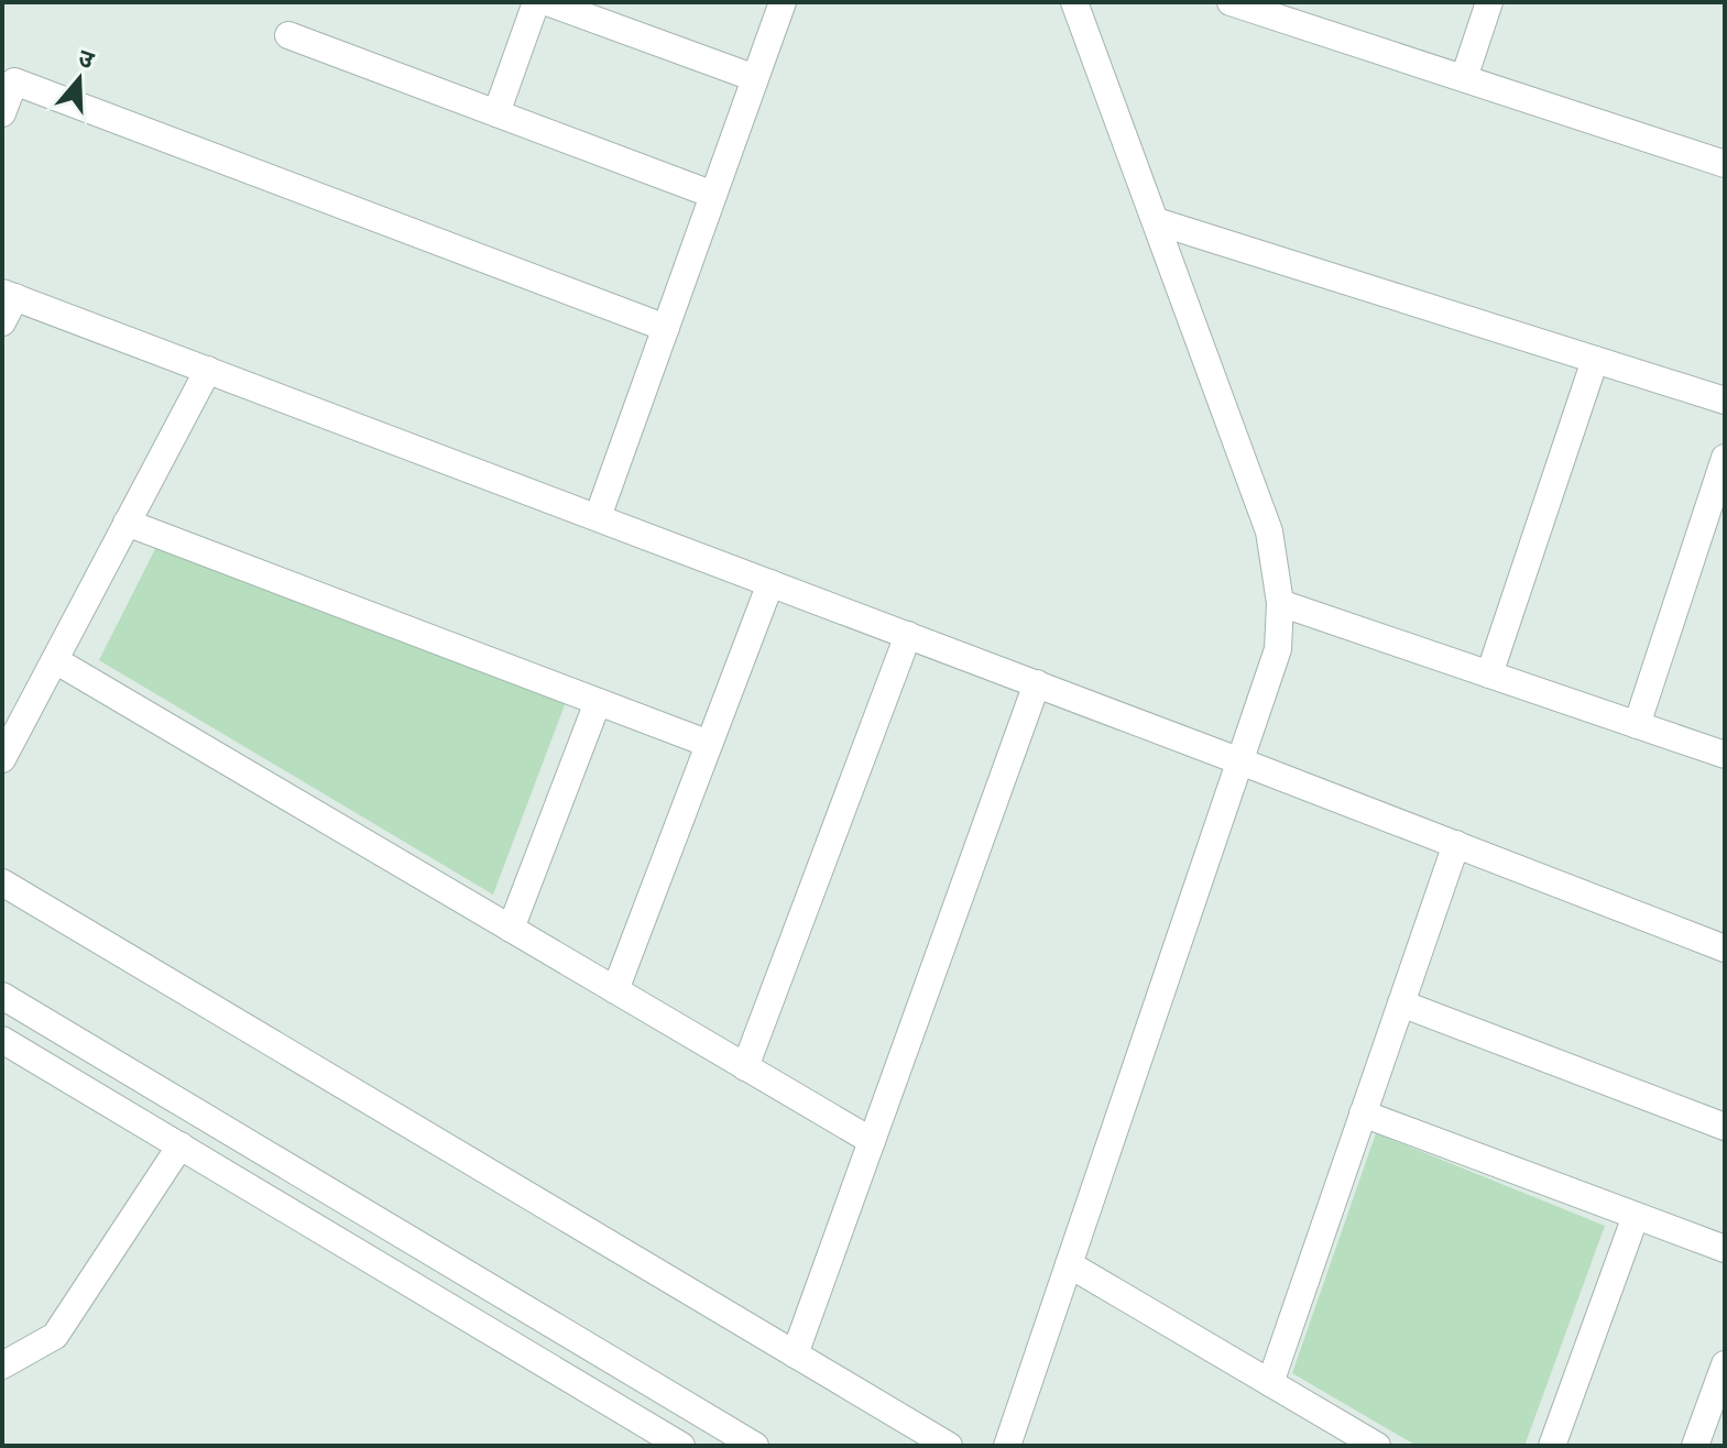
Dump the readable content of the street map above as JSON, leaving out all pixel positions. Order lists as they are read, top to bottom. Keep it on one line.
{"north":"top"}
